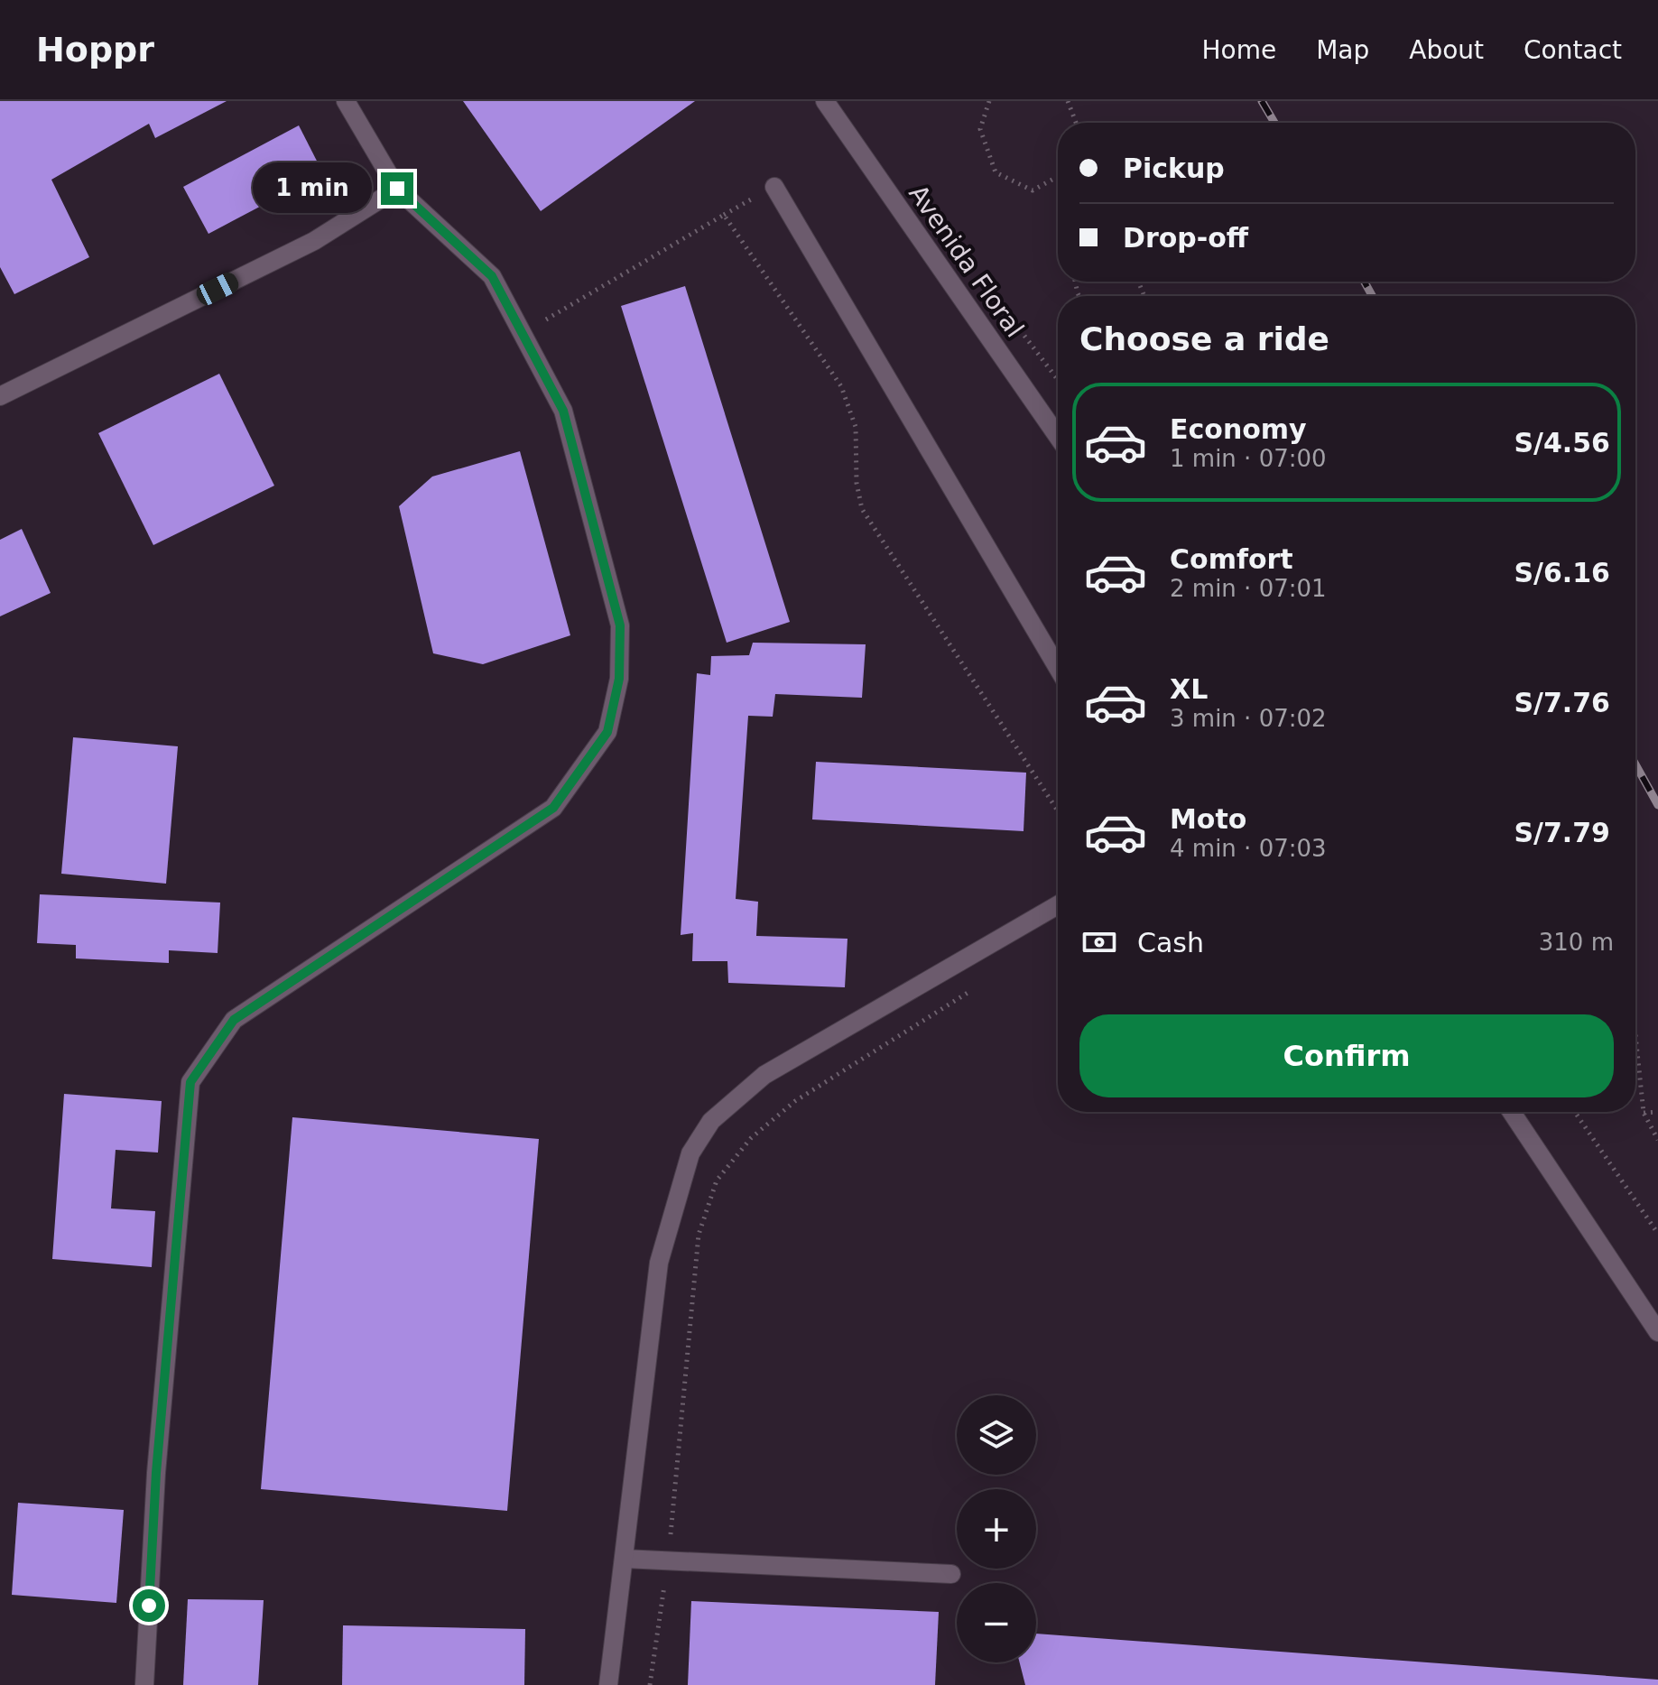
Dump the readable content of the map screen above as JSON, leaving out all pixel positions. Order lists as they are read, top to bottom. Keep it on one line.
{"streets":{"street":["Avenida Floral"]},"page":{"header":"Hoppr","nav":["Home","Map","About","Contact"],"banner":["Pickup","Drop-off"],"bubble":"1 min","heading":"Choose a ride","list":[{"name":"Economy","note":"1 min · 07:00","value":"S/4.56"},{"name":"Comfort","note":"2 min · 07:01","value":"S/6.16"},{"name":"XL","note":"3 min · 07:02","value":"S/7.76"},{"name":"Moto","note":"4 min · 07:03","value":"S/7.79"}],"pay":["Cash","310 m"],"buttons":"Confirm","map_buttons":["+","−"]}}
